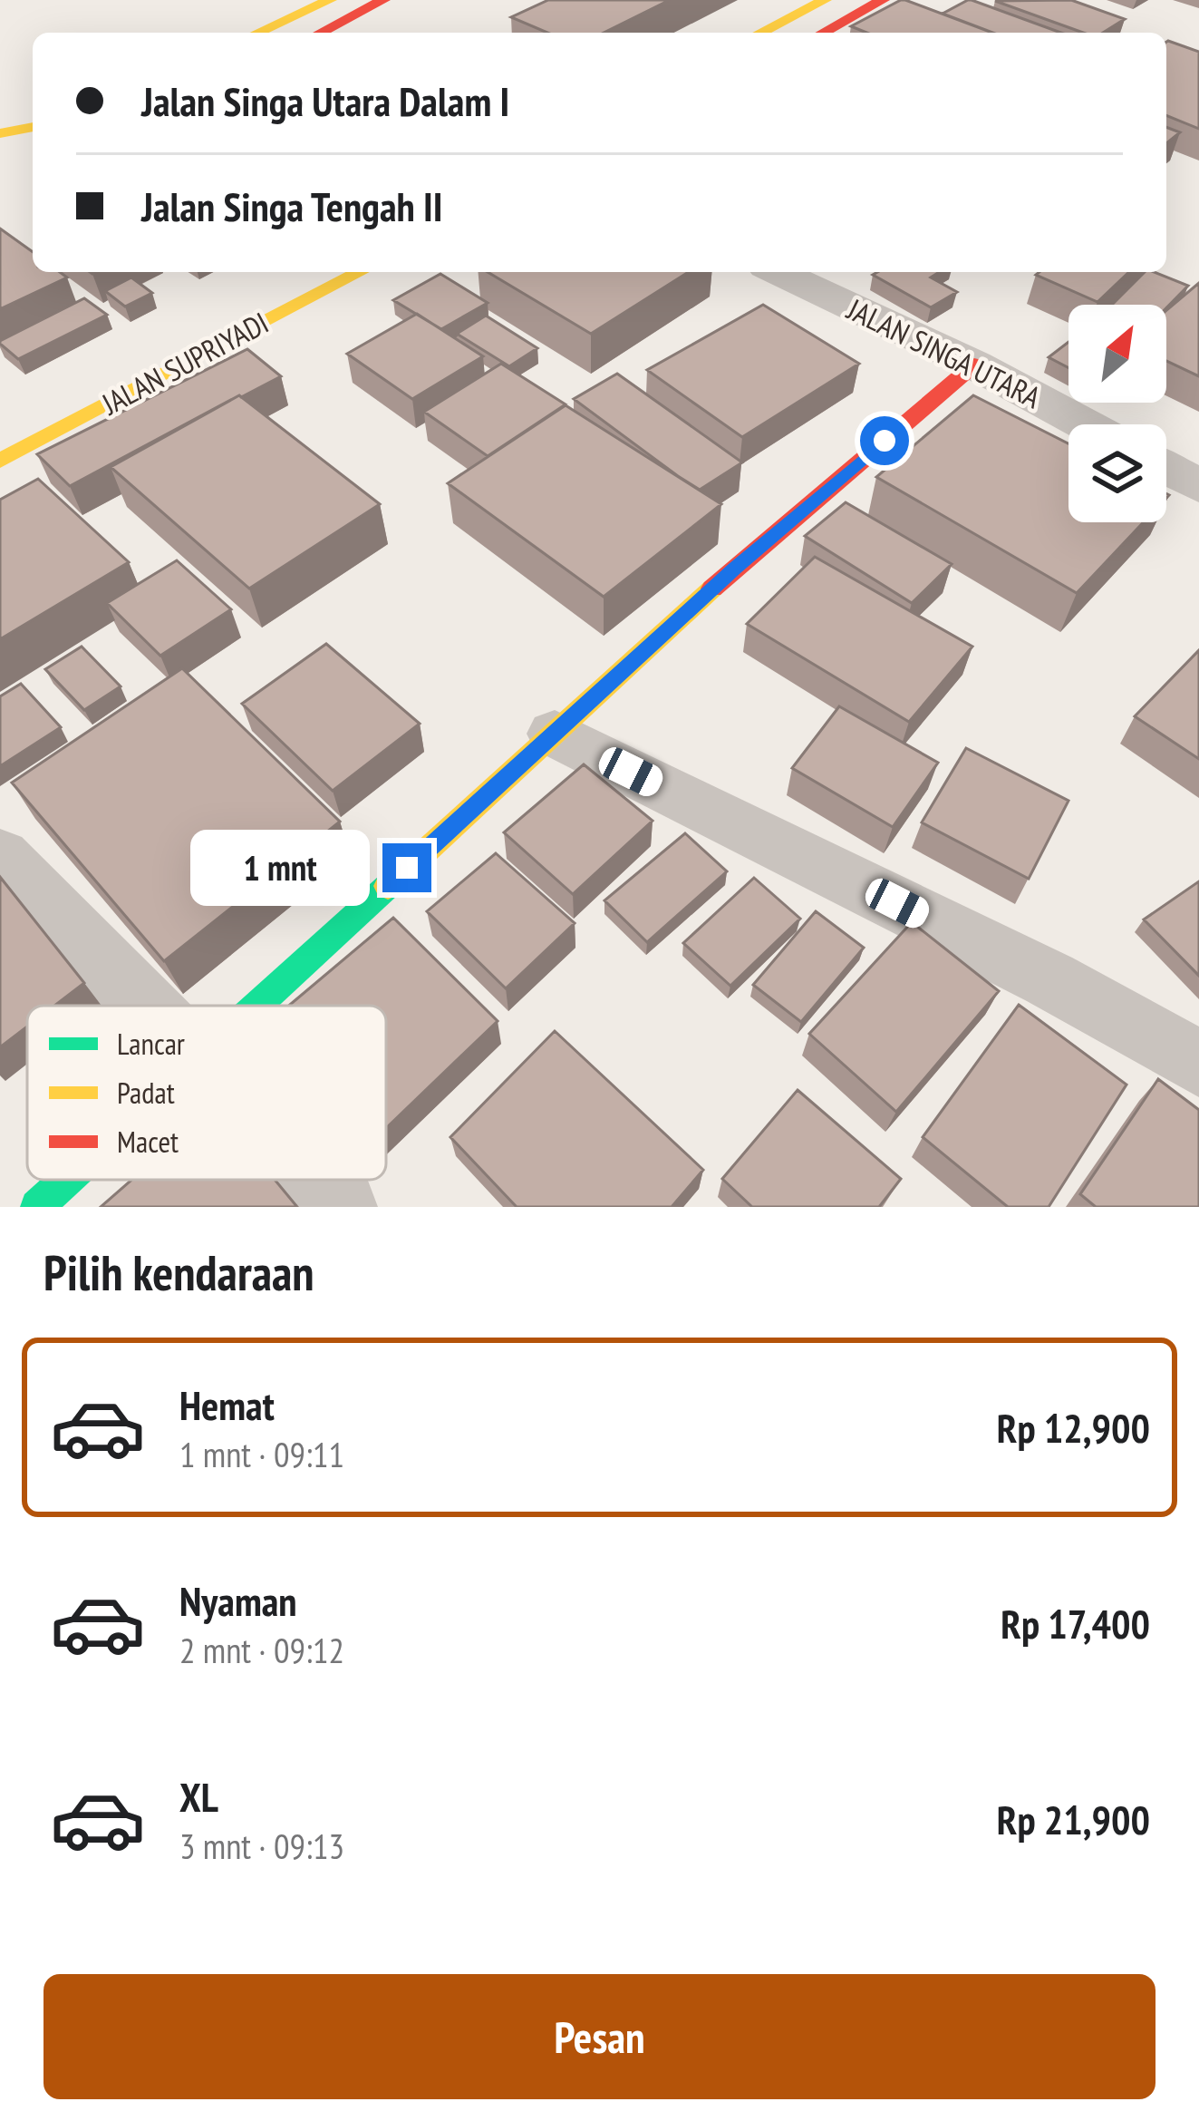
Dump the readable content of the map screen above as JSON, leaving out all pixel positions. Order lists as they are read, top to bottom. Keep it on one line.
{"streets":{"main road":["JALAN SUPRIYADI"],"street":["JALAN SINGA UTARA"]},"legend":["Lancar","Padat","Macet"],"north":"top right","page":{"banner":["Jalan Singa Utara Dalam I","Jalan Singa Tengah II"],"bubble":"1 mnt","heading":"Pilih kendaraan","list":[{"name":"Hemat","note":"1 mnt · 09:11","value":"Rp 12,900"},{"name":"Nyaman","note":"2 mnt · 09:12","value":"Rp 17,400"},{"name":"XL","note":"3 mnt · 09:13","value":"Rp 21,900"}],"buttons":"Pesan"}}
